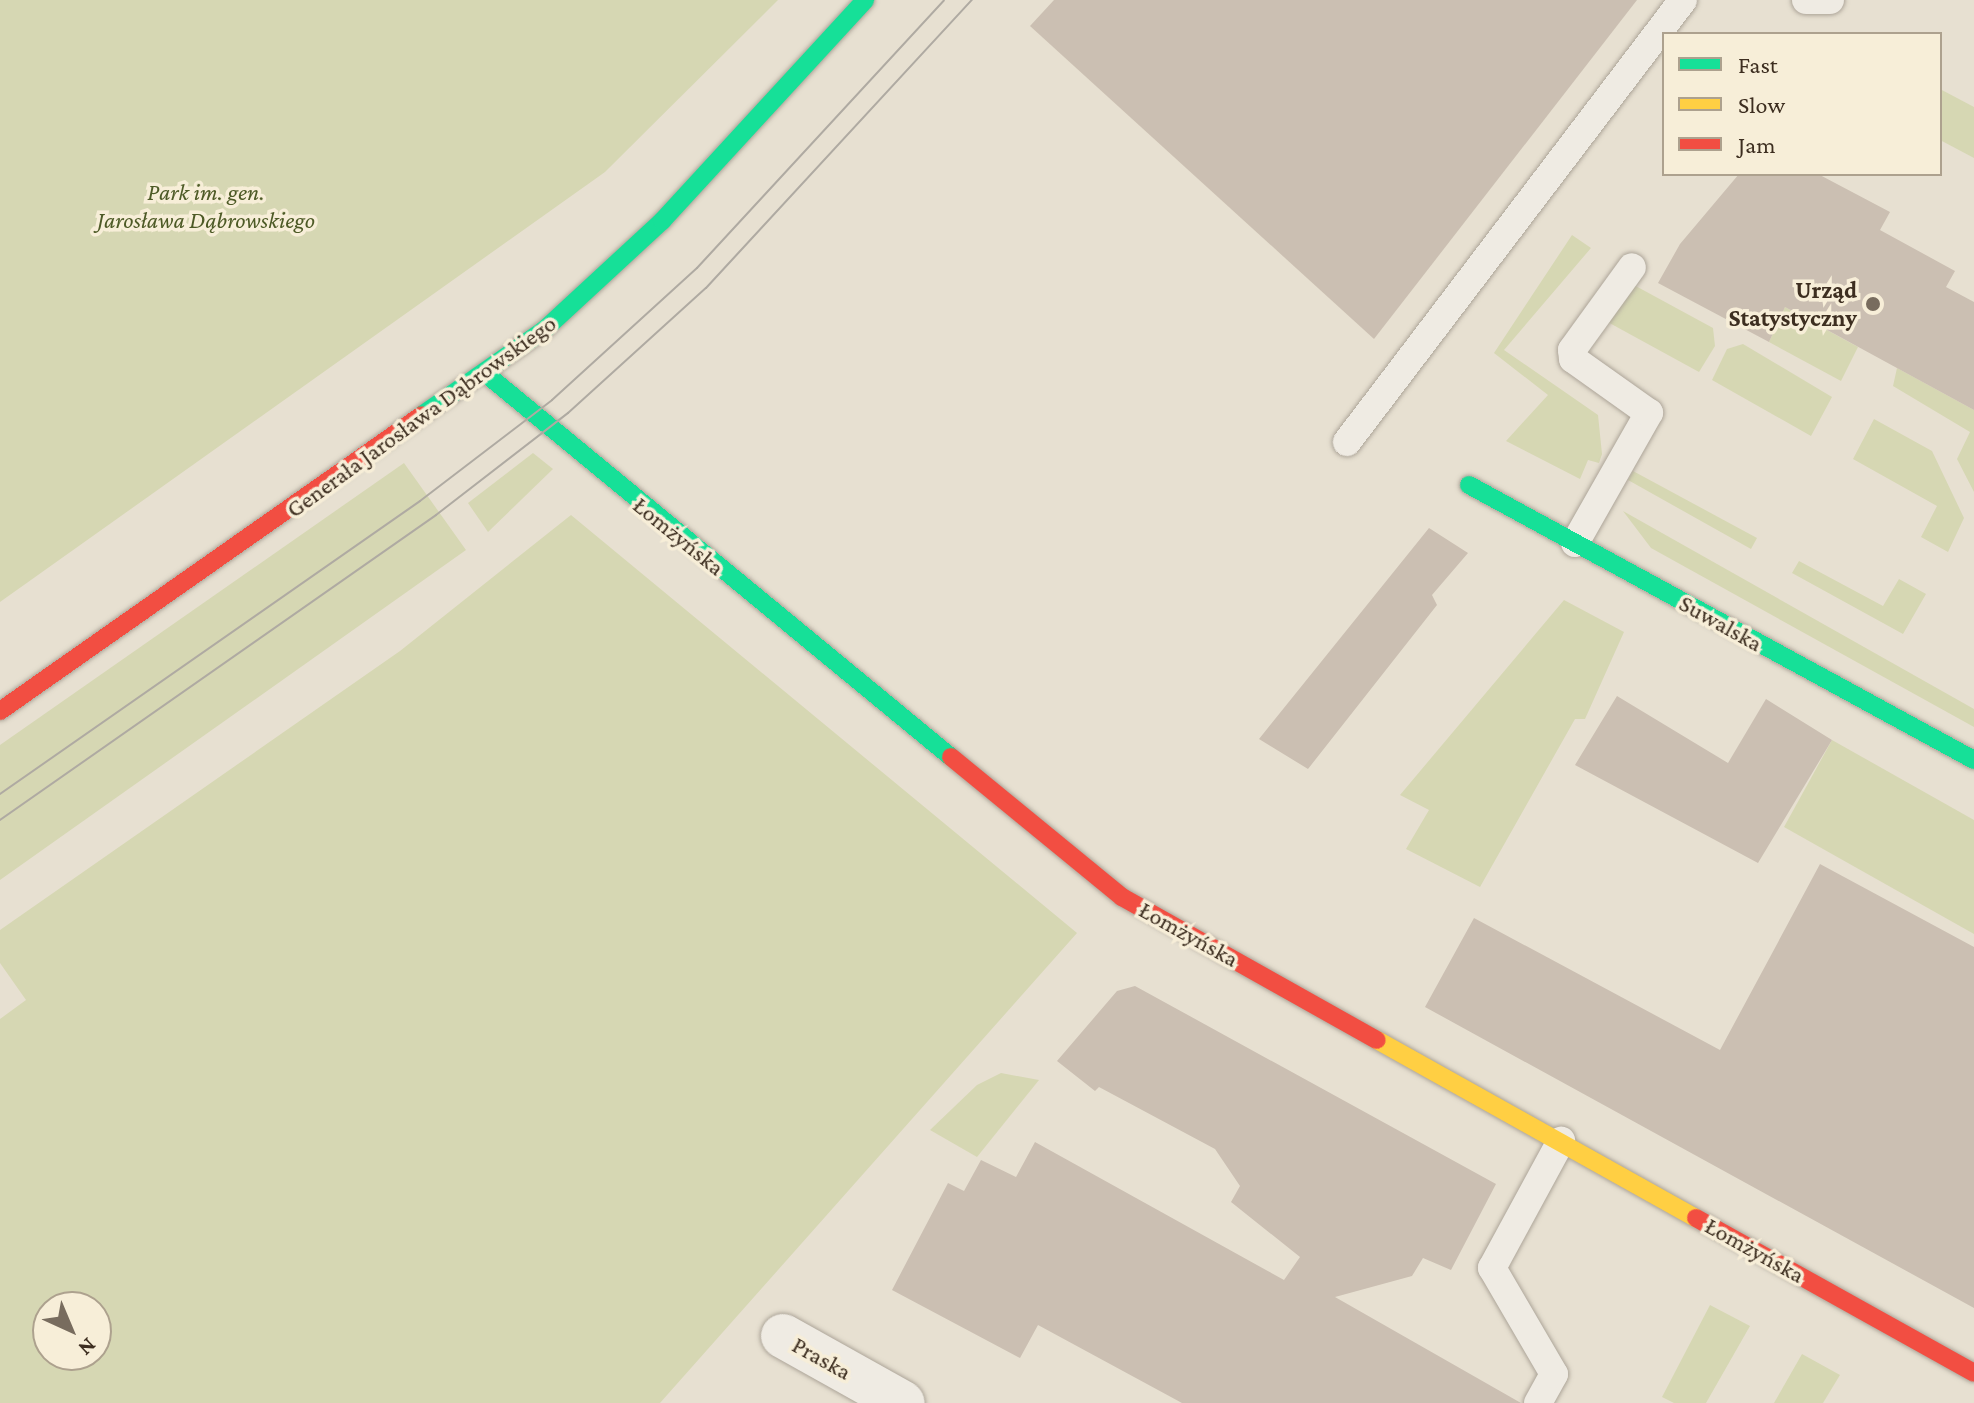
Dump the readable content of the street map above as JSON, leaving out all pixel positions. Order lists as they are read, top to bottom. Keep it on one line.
{"streets":{"street":["Generała Jarosława Dąbrowskiego","Łomżyńska","Suwalska","Praska"]},"crossings":[["Generała Jarosława Dąbrowskiego","Łomżyńska"]],"parks":["Park im. gen. Jarosława Dąbrowskiego"],"places":["Urząd Statystyczny"],"legend":["Fast","Slow","Jam"],"north":"bottom right"}
